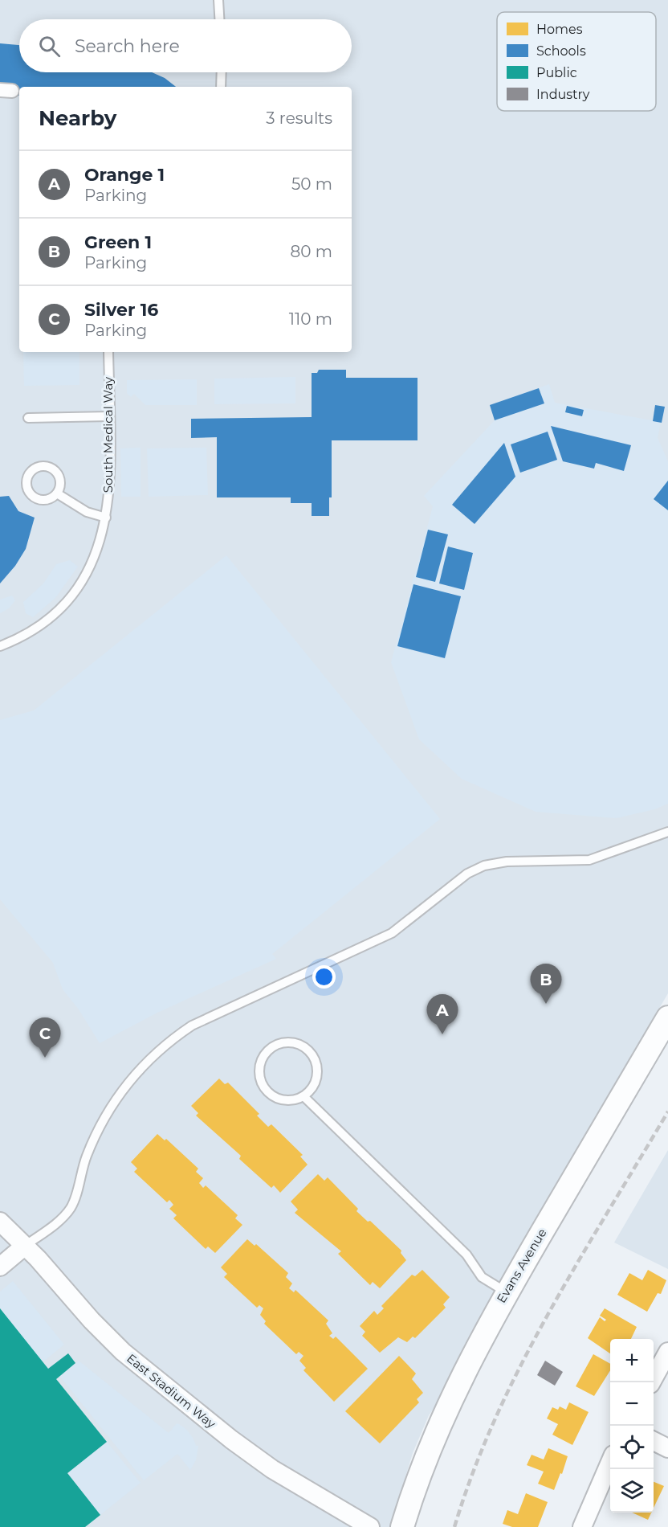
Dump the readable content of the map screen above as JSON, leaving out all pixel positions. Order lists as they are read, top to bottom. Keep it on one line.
{"streets":{"street":["Evans Avenue","East Stadium Way"],"lane":["South Medical Way"]},"legend":["Homes","Schools","Public","Industry"],"page":{"search":"Search here","heading":["Nearby","3 results"],"list":[{"mark":"A","name":"Orange 1","note":"Parking","value":"50 m"},{"mark":"B","name":"Green 1","note":"Parking","value":"80 m"},{"mark":"C","name":"Silver 16","note":"Parking","value":"110 m"}],"pins":["B","A","C"],"map_buttons":["+","−"]}}
